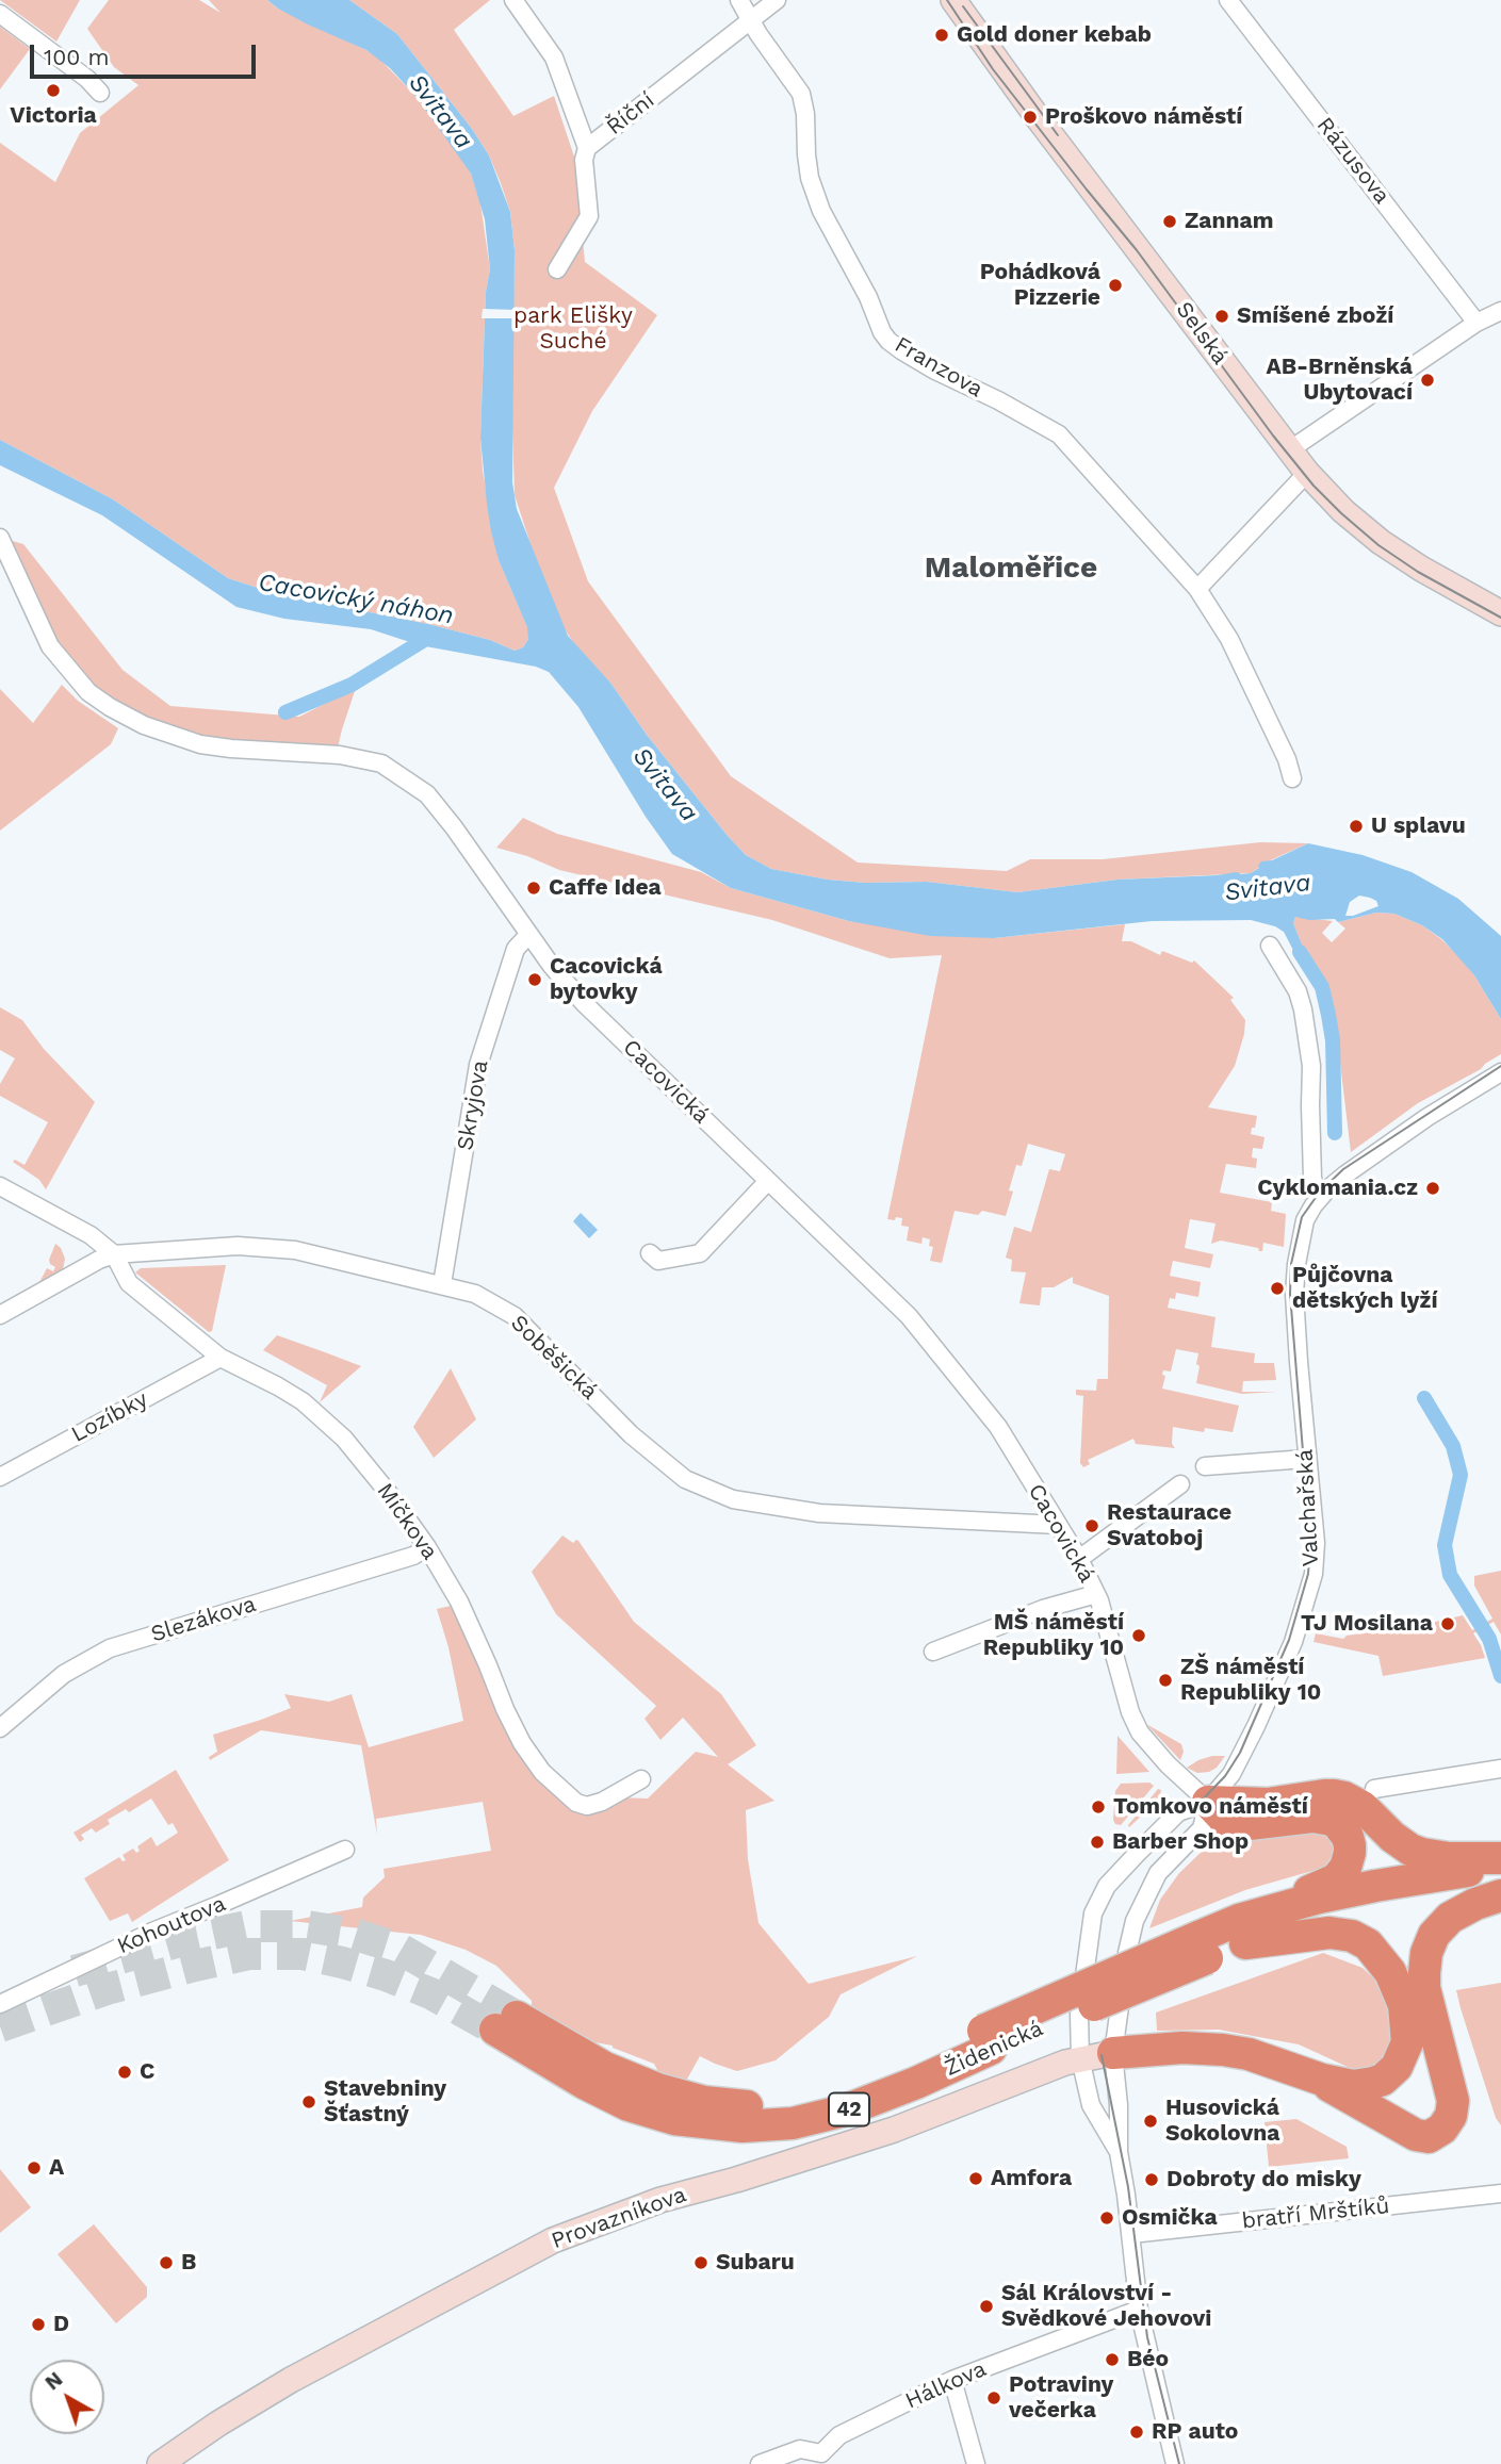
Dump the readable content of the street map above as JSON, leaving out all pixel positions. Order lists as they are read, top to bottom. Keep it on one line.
{"streets":{"highway":["Židenická","42"],"main road":["Selská","Provazníkova"],"street":["Říční","Rázusova","Franzova","Cacovická","Skryjova","Soběšická","Lozíbky","Valchařská","Míčkova","Slezákova","Kohoutova","bratří Mrštíků","Hálkova"]},"crossings":[["Říční","Franzova"],["Cacovická","Skryjova"],["Cacovická","Soběšická"],["Cacovická","Valchařská"],["Skryjova","Soběšická"],["Soběšická","Míčkova"],["Lozíbky","Míčkova"],["Míčkova","Slezákova"]],"districts":["Maloměřice"],"water":["Svitava","Cacovický náhon"],"parks":["park Elišky Suché"],"places":["Gold doner kebab","Victoria","Proškovo náměstí","Zannam","Pohádková Pizzerie","Smíšené zboží","AB-Brněnská Ubytovací","U splavu","Caffe Idea","Cacovická bytovky","Cyklomania.cz","Půjčovna dětských lyží","Restaurace Svatoboj","TJ Mosilana","MŠ náměstí Republiky 10","ZŠ náměstí Republiky 10","Tomkovo náměstí","Barber Shop","C","Stavebniny Šťastný","Husovická Sokolovna","A","Amfora","Dobroty do misky","Osmička","B","Subaru","Sál Království - Svědkové Jehovovi","D","Béo","Potraviny večerka","RP auto"],"scale_bar":"100 m","north":"top left"}
